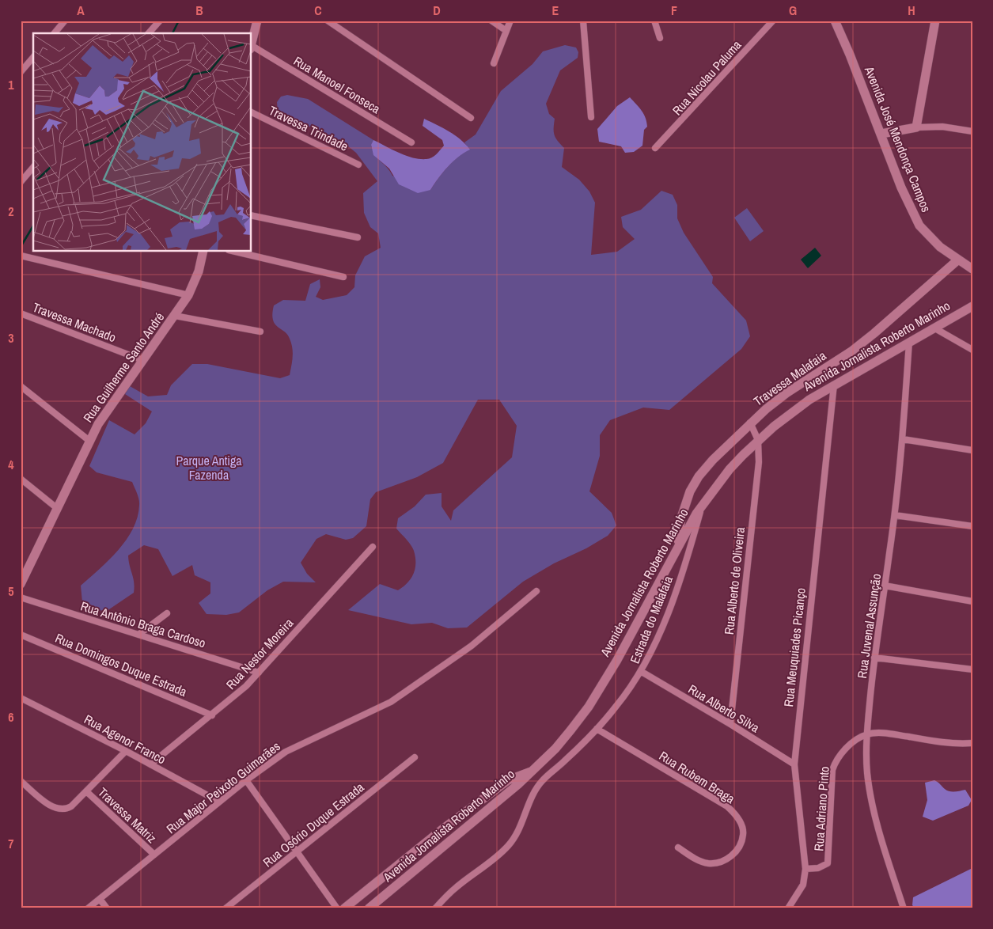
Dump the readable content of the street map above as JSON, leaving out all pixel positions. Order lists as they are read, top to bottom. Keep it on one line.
{"streets":{"main road":["Avenida José Mendonça Campos","Avenida Jornalista Roberto Marinho","Rua Guilherme Santo André","Travessa Malafaia"],"street":["Rua Nicolau Paluma","Rua Manoel Fonseca","Travessa Trindade","Travessa Machado","Rua Alberto de Oliveira","Estrada do Malafaia","Rua Antônio Braga Cardoso","Rua Juvenal Assunção","Rua Meuquiades Picanço","Rua Nestor Moreira","Rua Domingos Duque Estrada","Rua Alberto Silva","Rua Agenor Franco","Rua Rubem Braga","Rua Major Peixoto Guimarães","Rua Adriano Pinto","Travessa Matriz","Rua Osório Duque Estrada"]},"crossings":[["Avenida José Mendonça Campos","Travessa Malafaia"],["Travessa Machado","Rua Guilherme Santo André"],["Avenida Jornalista Roberto Marinho","Travessa Malafaia"],["Avenida Jornalista Roberto Marinho","Rua Alberto de Oliveira"],["Avenida Jornalista Roberto Marinho","Estrada do Malafaia"],["Avenida Jornalista Roberto Marinho","Rua Juvenal Assunção"],["Avenida Jornalista Roberto Marinho","Rua Meuquiades Picanço"],["Rua Alberto de Oliveira","Rua Alberto Silva"],["Estrada do Malafaia","Rua Alberto Silva"],["Estrada do Malafaia","Rua Rubem Braga"],["Rua Antônio Braga Cardoso","Rua Nestor Moreira"],["Rua Juvenal Assunção","Rua Adriano Pinto"],["Rua Meuquiades Picanço","Rua Alberto Silva"],["Rua Meuquiades Picanço","Rua Adriano Pinto"],["Rua Nestor Moreira","Rua Domingos Duque Estrada"],["Rua Nestor Moreira","Rua Agenor Franco"],["Rua Agenor Franco","Rua Major Peixoto Guimarães"],["Rua Major Peixoto Guimarães","Travessa Matriz"]],"parks":["Parque Antiga Fazenda"],"grid":{"columns":["A","B","C","D","E","F","G","H"],"rows":["1","2","3","4","5","6","7"]}}
